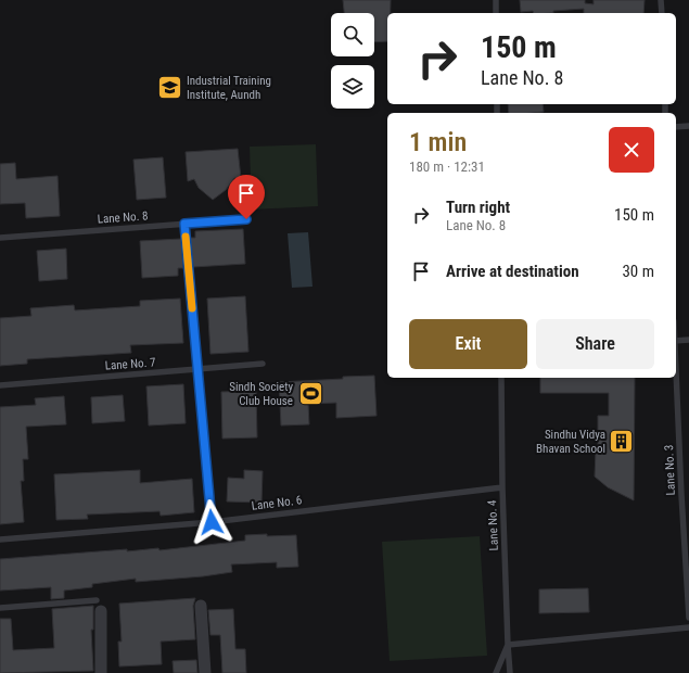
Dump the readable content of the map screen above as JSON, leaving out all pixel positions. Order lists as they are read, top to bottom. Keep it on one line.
{"streets":{"lane":["Lane No. 8","Lane No. 7","Lane No. 3","Lane No. 6","Lane No. 4"]},"crossings":[["Lane No. 6","Lane No. 4"]],"places":{"school or university":["Industrial Training Institute, Aundh"],"sports":["Sindh Society Club House"],"building":["Sindhu Vidya Bhavan School"]},"page":{"turn":["150 m","Lane No. 8"],"heading":["1 min","180 m · 12:31"],"list":[{"name":"Turn right","note":"Lane No. 8","value":"150 m"},{"name":"Arrive at destination","value":"30 m"}],"buttons":["Exit","Share"]}}
